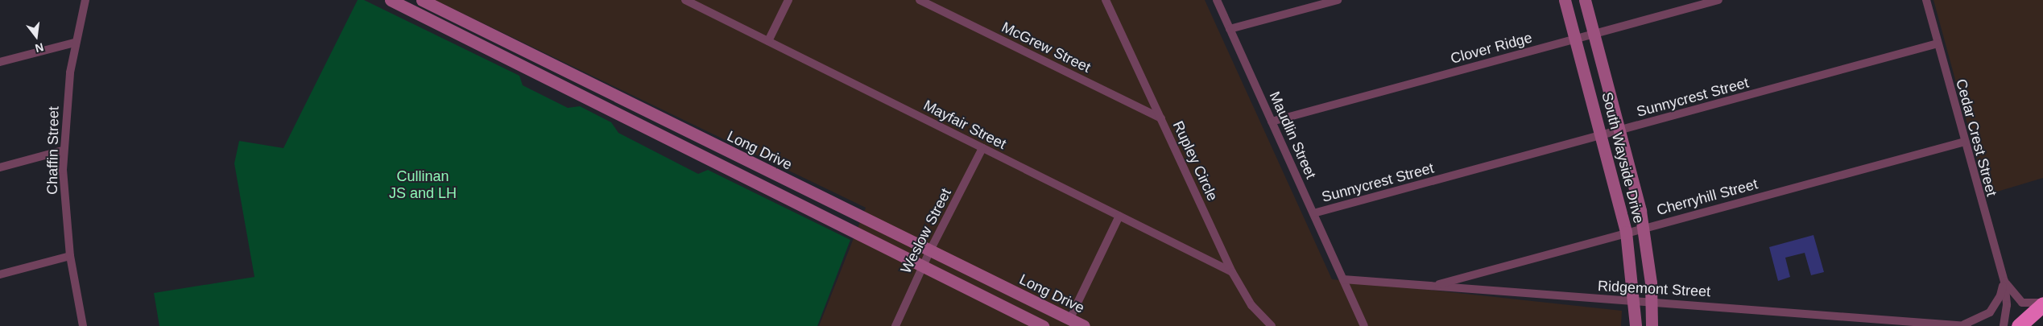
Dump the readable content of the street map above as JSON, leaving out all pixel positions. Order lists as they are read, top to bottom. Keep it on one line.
{"streets":{"main road":["Long Drive","South Wayside Drive"],"street":["McGrew Street","Clover Ridge","Sunnycrest Street","Mayfair Street","Maudlin Street","Cedar Crest Street","Chaffin Street","Rupley Circle","Cherryhill Street","Weslow Street","Ridgemont Street"]},"crossings":[["McGrew Street","Rupley Circle"],["Clover Ridge","Maudlin Street"],["Clover Ridge","South Wayside Drive"],["Sunnycrest Street","Maudlin Street"],["Sunnycrest Street","Cedar Crest Street"],["Sunnycrest Street","South Wayside Drive"],["Mayfair Street","Rupley Circle"],["Mayfair Street","Weslow Street"],["Maudlin Street","Ridgemont Street"],["Cedar Crest Street","Cherryhill Street"],["Cedar Crest Street","Ridgemont Street"],["Long Drive","Weslow Street"],["South Wayside Drive","Cherryhill Street"],["South Wayside Drive","Ridgemont Street"],["Cherryhill Street","Ridgemont Street"]],"parks":["Cullinan JS and LH"],"north":"bottom"}
